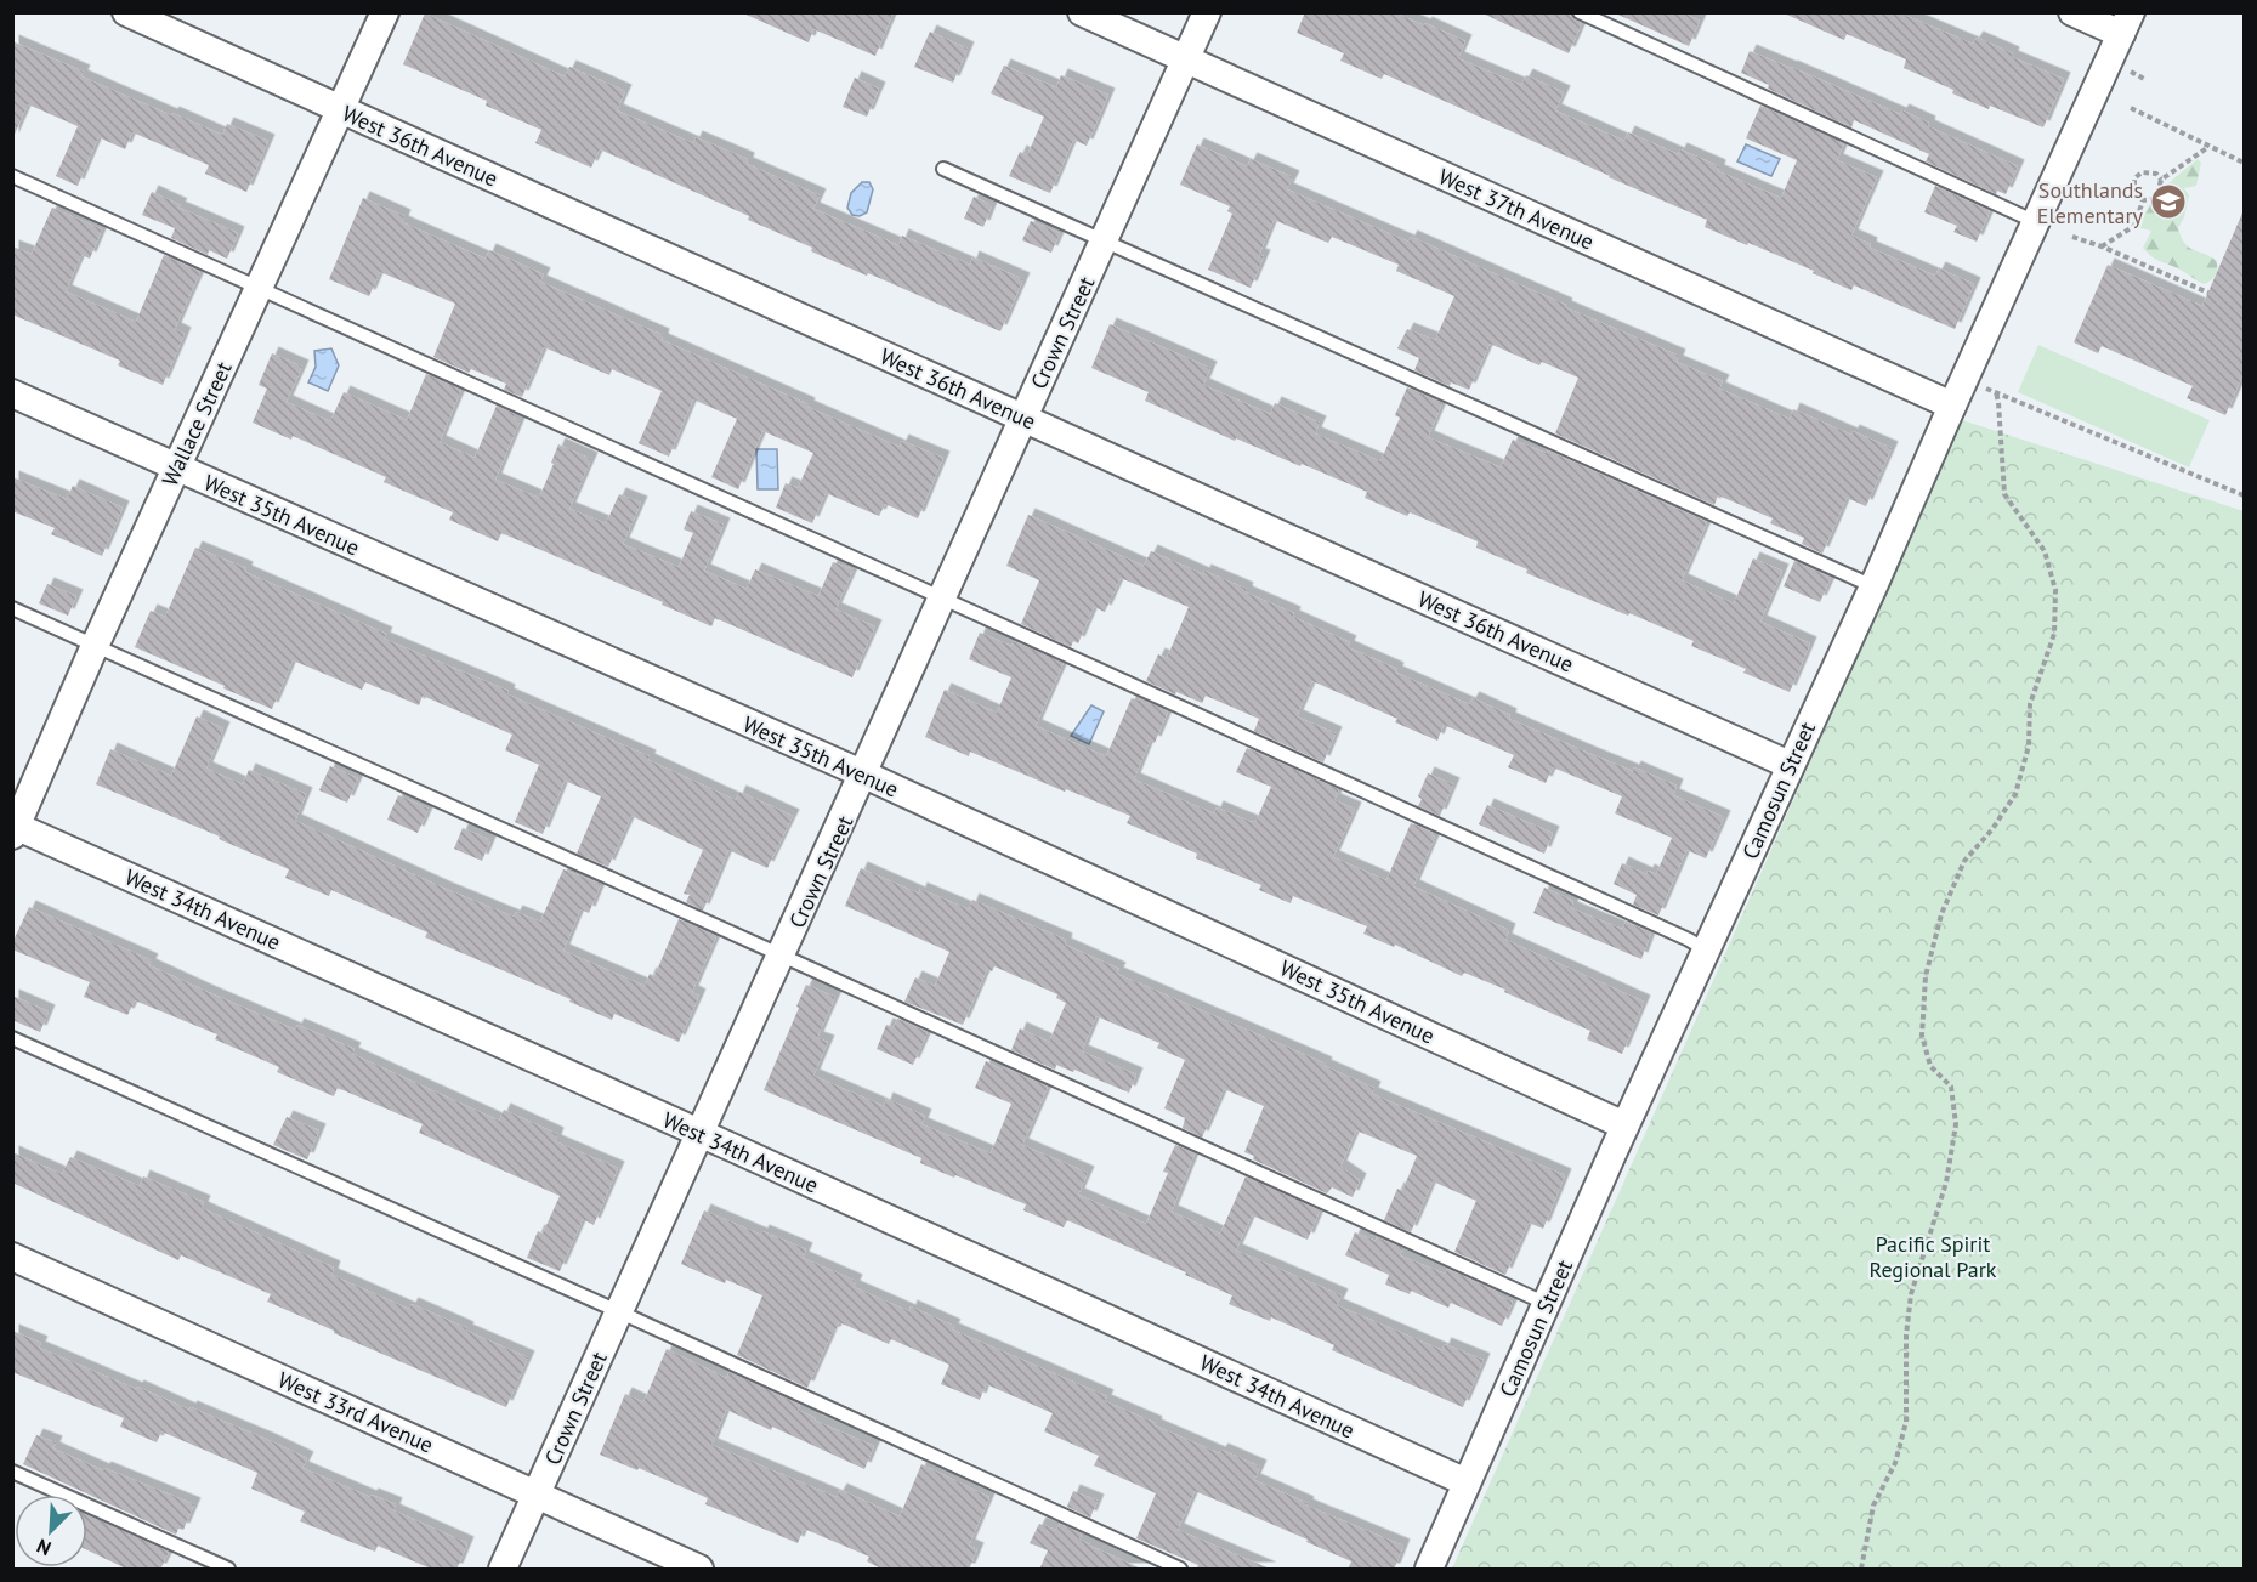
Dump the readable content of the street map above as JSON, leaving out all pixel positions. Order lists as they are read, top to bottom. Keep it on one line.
{"streets":{"street":["West 36th Avenue","West 37th Avenue","Crown Street","Wallace Street","West 35th Avenue","Camosun Street","West 34th Avenue","West 33rd Avenue"]},"crossings":[["West 36th Avenue","Crown Street"],["West 36th Avenue","Wallace Street"],["West 36th Avenue","Camosun Street"],["West 37th Avenue","Crown Street"],["West 37th Avenue","Camosun Street"],["Crown Street","West 35th Avenue"],["Crown Street","West 34th Avenue"],["Crown Street","West 33rd Avenue"],["Wallace Street","West 35th Avenue"],["Wallace Street","West 34th Avenue"],["West 35th Avenue","Camosun Street"],["Camosun Street","West 34th Avenue"]],"parks":["Pacific Spirit Regional Park"],"places":{"school or university":["Southlands Elementary"]},"north":"bottom left"}
